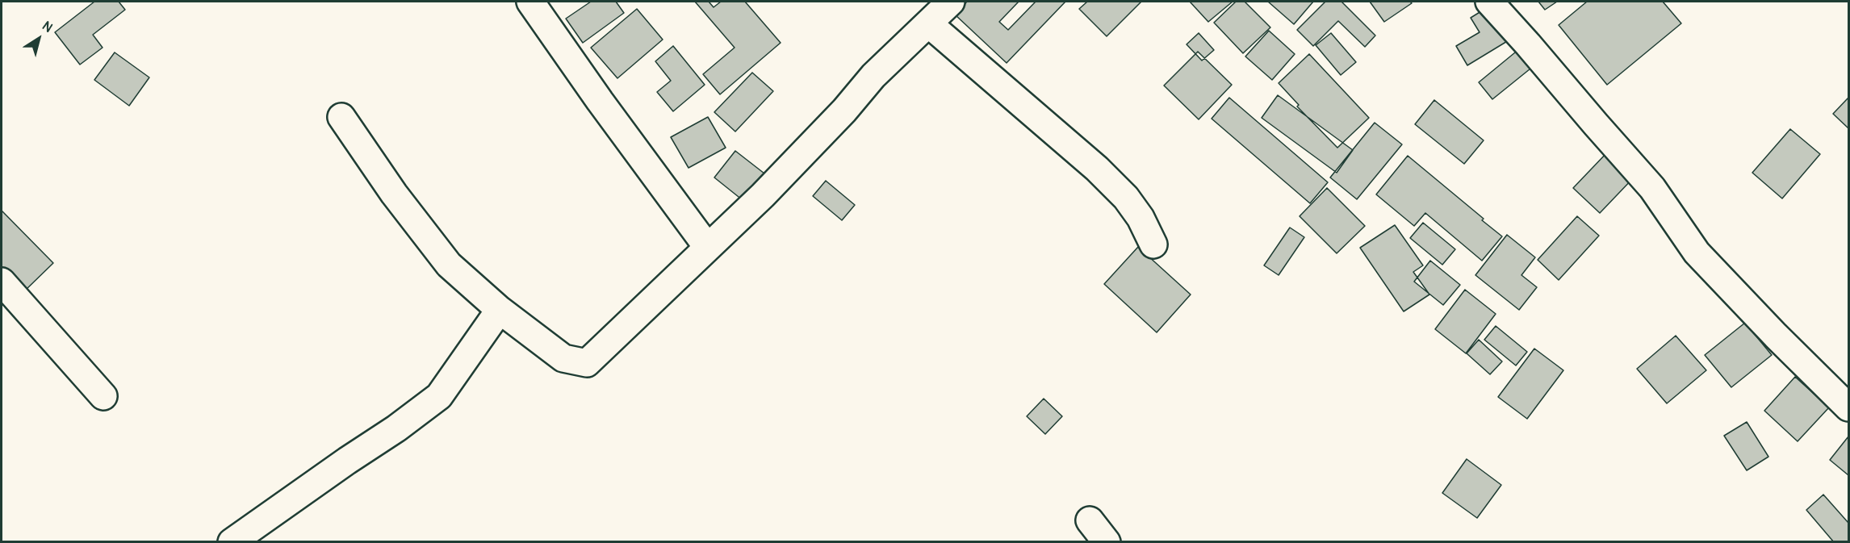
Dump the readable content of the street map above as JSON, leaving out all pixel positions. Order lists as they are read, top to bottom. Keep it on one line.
{"north":"top right"}
